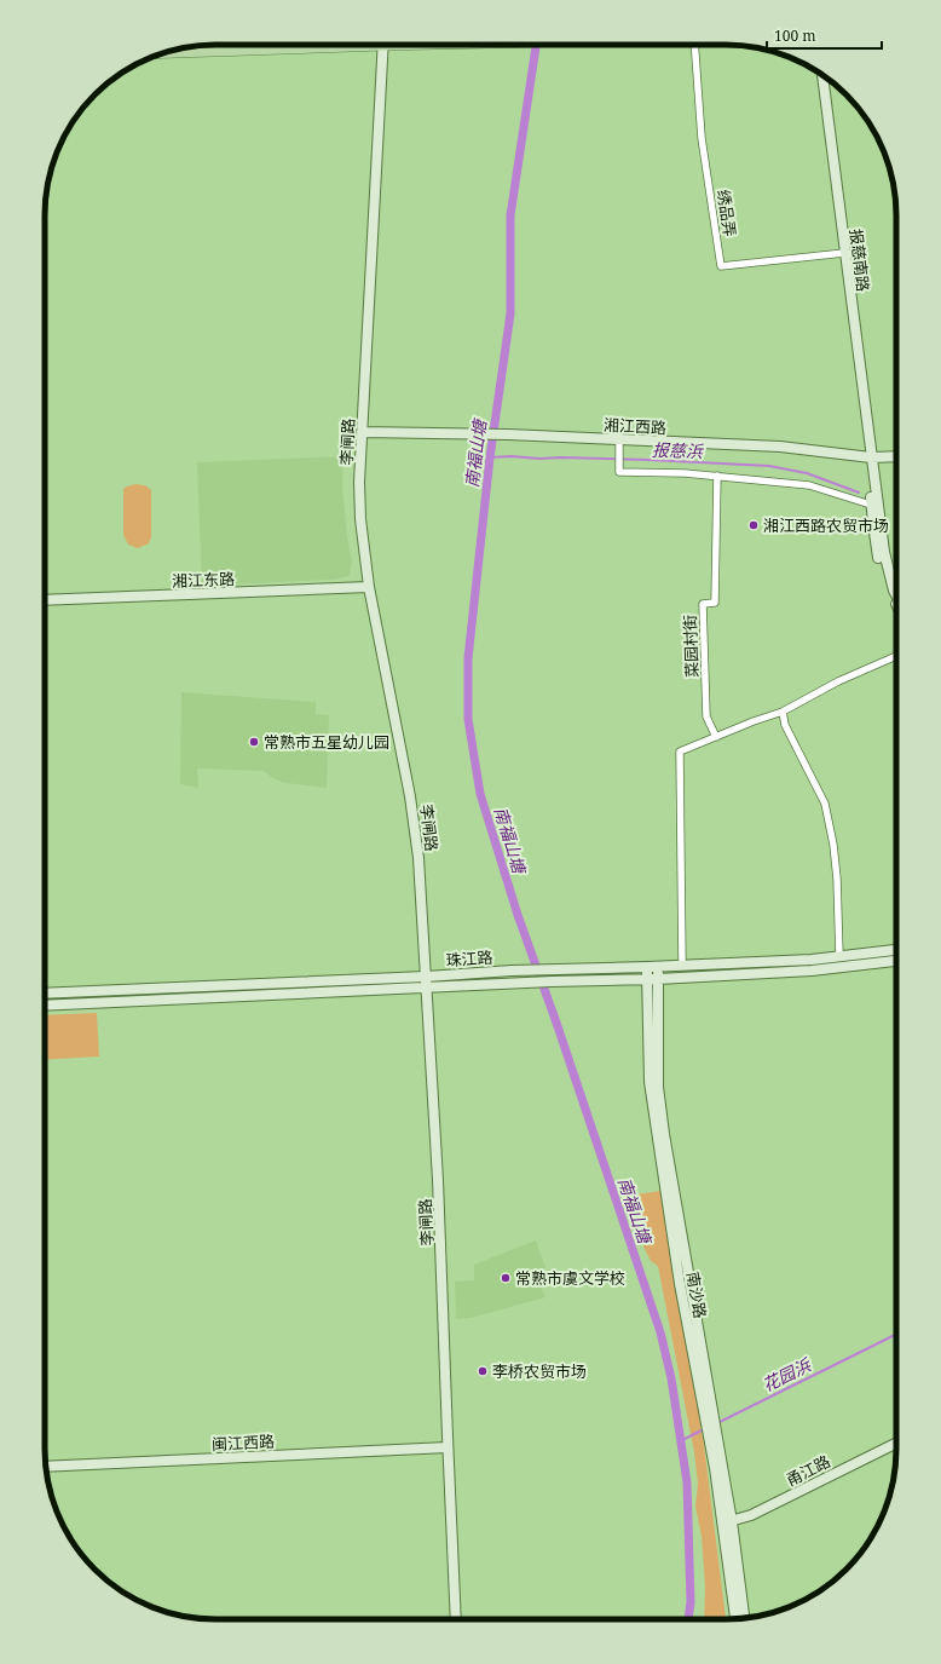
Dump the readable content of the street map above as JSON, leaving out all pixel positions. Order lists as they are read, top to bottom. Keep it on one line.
{"streets":{"street":["绣品弄","报慈南路","湘江西路","李闸路","湘江东路","菜园村街","珠江路","南沙路","闽江西路","甬江路"]},"crossings":[["绣品弄","报慈南路"],["报慈南路","湘江西路"],["湘江西路","李闸路"],["李闸路","湘江东路"],["李闸路","珠江路"],["李闸路","闽江西路"],["珠江路","南沙路"],["南沙路","甬江路"]],"water":["报慈浜","南福山塘","花园浜"],"places":["湘江西路农贸市场","常熟市五星幼儿园","常熟市虞文学校","李桥农贸市场"],"scale_bar":"100 m"}
